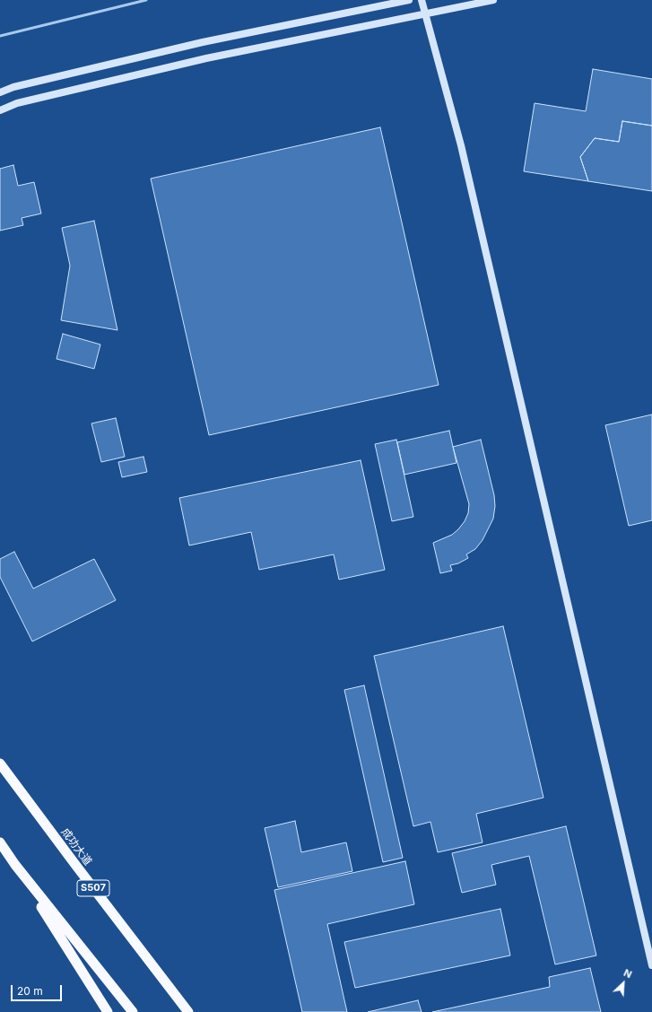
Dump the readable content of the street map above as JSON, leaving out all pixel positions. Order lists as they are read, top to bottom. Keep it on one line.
{"streets":{"highway":["成功大道","S507"]},"scale_bar":"20 m","north":"top right"}
